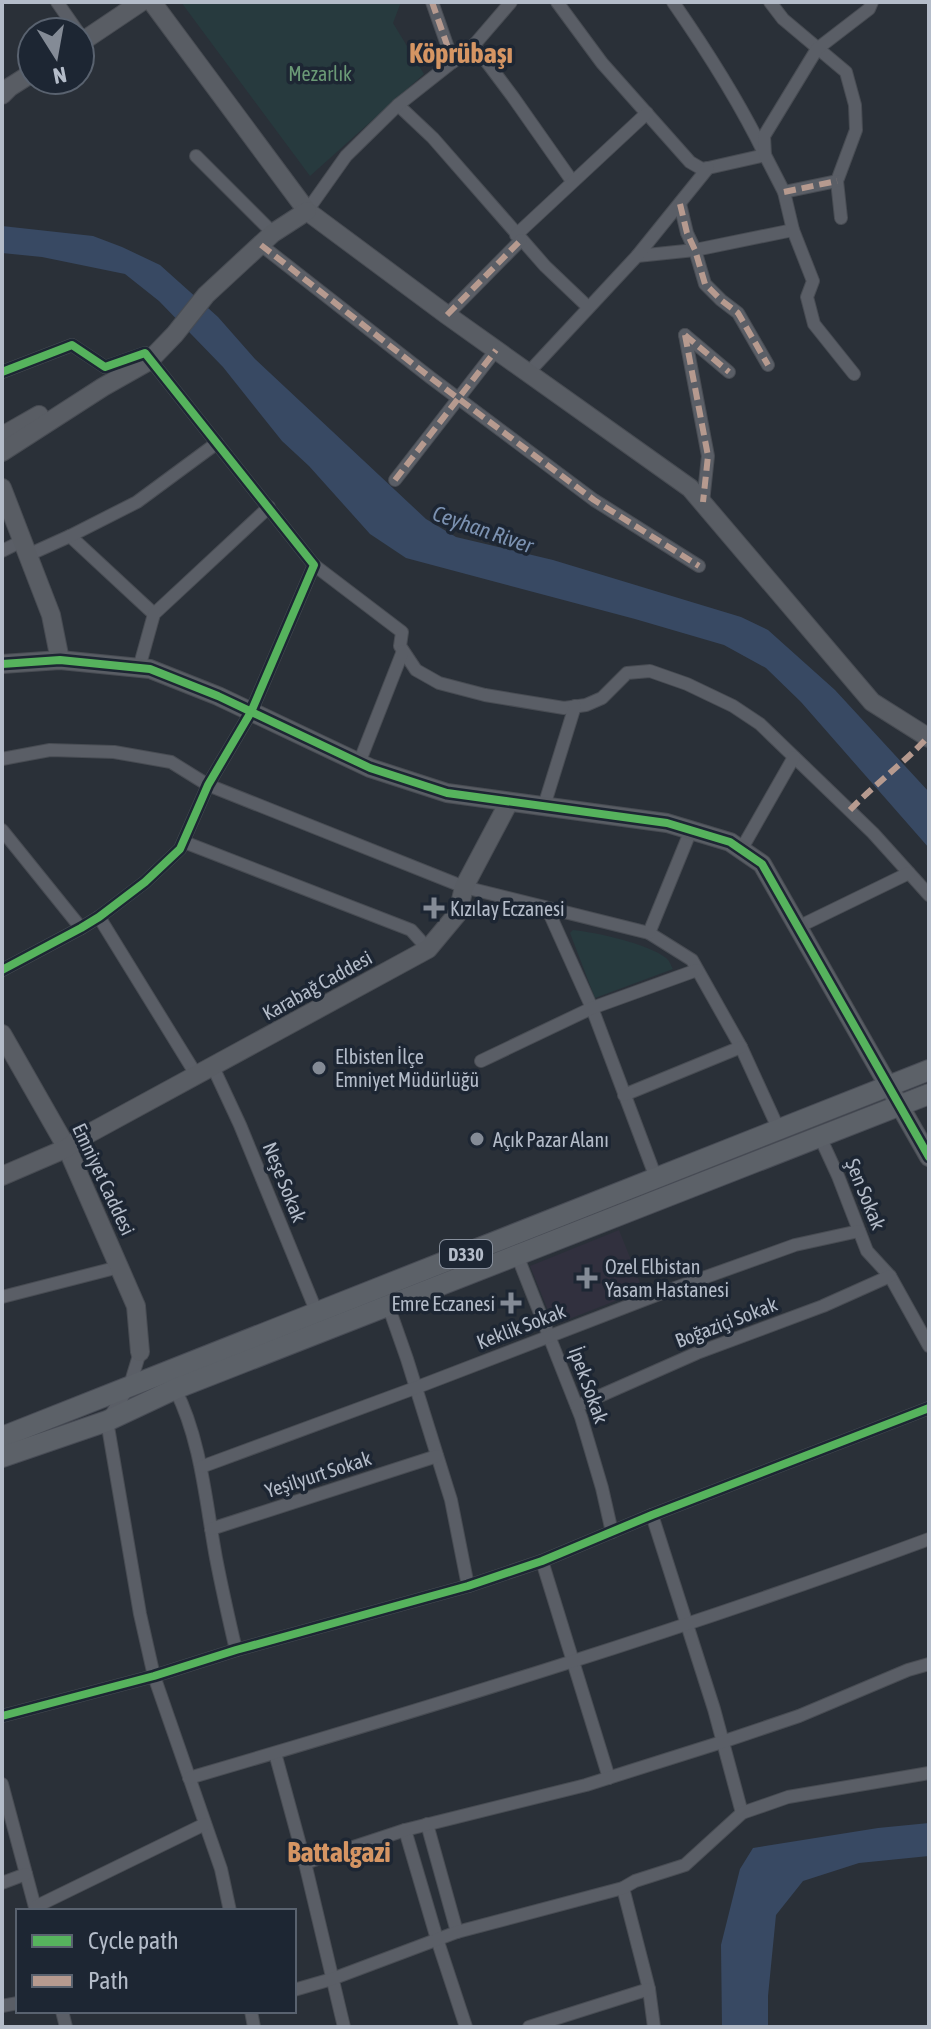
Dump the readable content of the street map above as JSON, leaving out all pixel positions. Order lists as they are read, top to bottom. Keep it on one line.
{"streets":{"main road":["D330"],"street":["Karabağ Caddesi","Emniyet Caddesi","Neşe Sokak","Şen Sokak","Boğaziçi Sokak","Keklik Sokak","İpek Sokak","Yeşilyurt Sokak"]},"crossings":[["Karabağ Caddesi","Emniyet Caddesi"],["Karabağ Caddesi","Neşe Sokak"],["Neşe Sokak","D330"],["Şen Sokak","D330"],["Şen Sokak","Boğaziçi Sokak"],["Şen Sokak","Keklik Sokak"],["D330","İpek Sokak"],["Boğaziçi Sokak","İpek Sokak"],["Keklik Sokak","İpek Sokak"]],"districts":["Köprübaşı","Battalgazi"],"water":["Ceyhan River"],"parks":["Mezarlık"],"places":{"health":["Kızılay Eczanesi","Ozel Elbistan Yasam Hastanesi","Emre Eczanesi"],"other":["Elbisten İlçe Emniyet Müdürlüğü","Açık Pazar Alanı"]},"legend":["Cycle path","Path"],"north":"bottom"}
